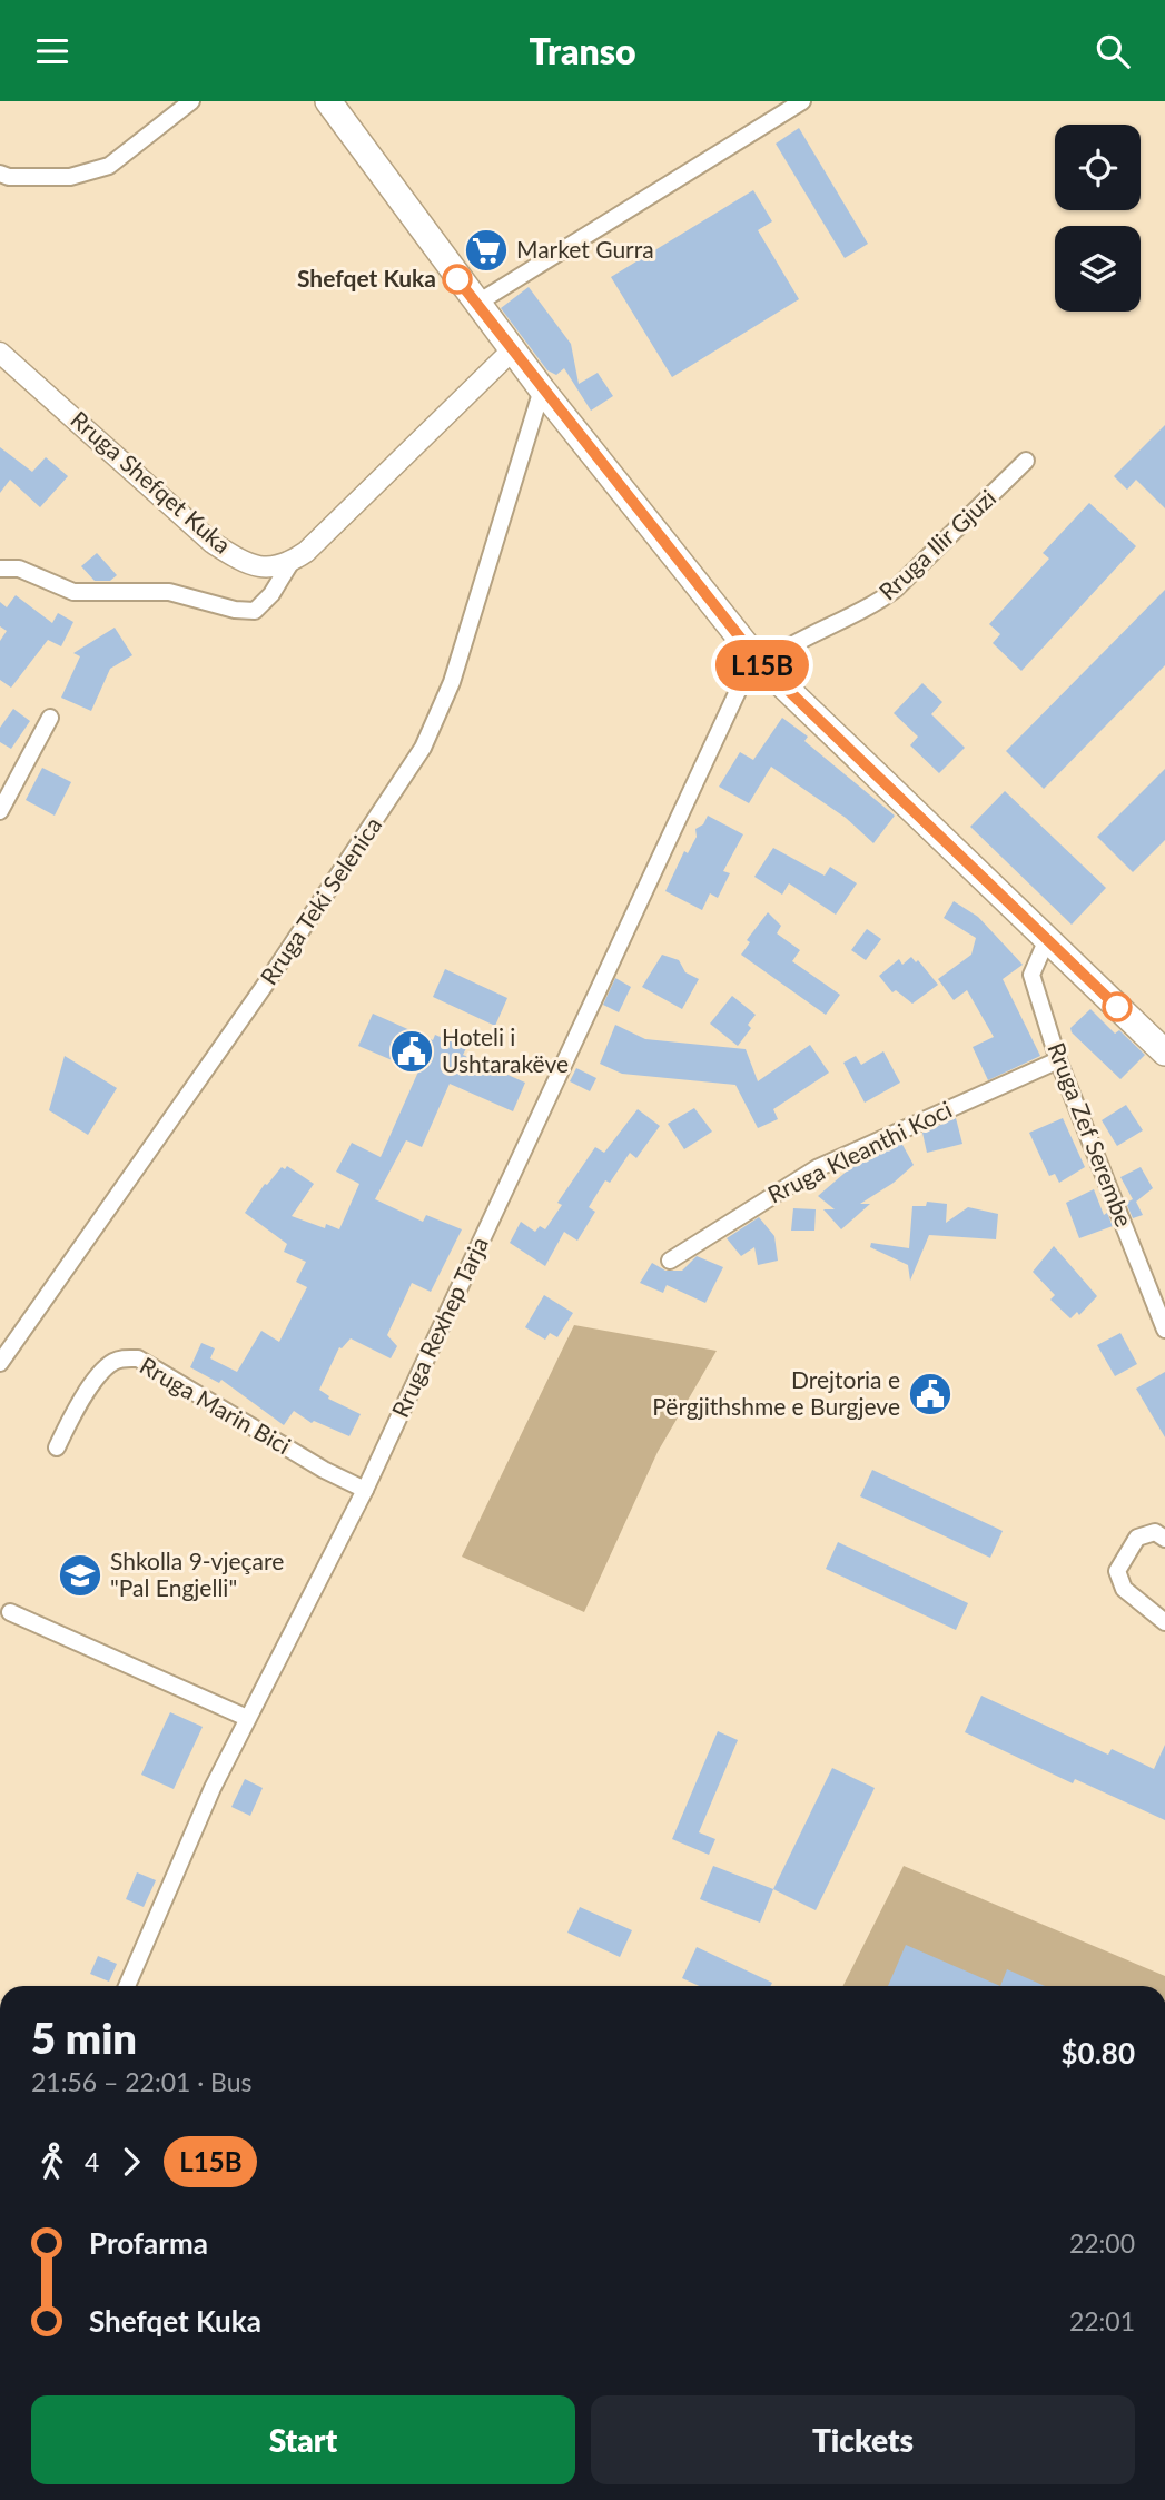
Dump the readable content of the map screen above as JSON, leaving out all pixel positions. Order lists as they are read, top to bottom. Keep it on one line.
{"streets":{"street":["Rruga Shefqet Kuka","Rruga Ilir Gjuzi","Rruga Teki Selenica","Rruga Zef Serembe","Rruga Kleanthi Koci","Rruga Rexhep Tarja","Rruga Marin Bici"]},"crossings":[["Rruga Ilir Gjuzi","Rruga Rexhep Tarja"],["Rruga Zef Serembe","Rruga Kleanthi Koci"],["Rruga Rexhep Tarja","Rruga Marin Bici"]],"places":{"supermarket":["Market Gurra"],"other":["Shefqet Kuka"],"public building":["Hoteli i Ushtarakëve","Drejtoria e Përgjithshme e Burgjeve"],"school or university":["Shkolla 9-vjeçare \"Pal Engjelli\""]},"lines":["bus line L15B"],"page":{"header":"Transo","on_map":"L15B","heading":["5 min","21:56 – 22:01 · Bus","$0.80"],"legs":["4","L15B"],"list":[{"name":"Profarma","value":"22:00"},{"name":"Shefqet Kuka","value":"22:01"}],"buttons":["Start","Tickets"]}}
